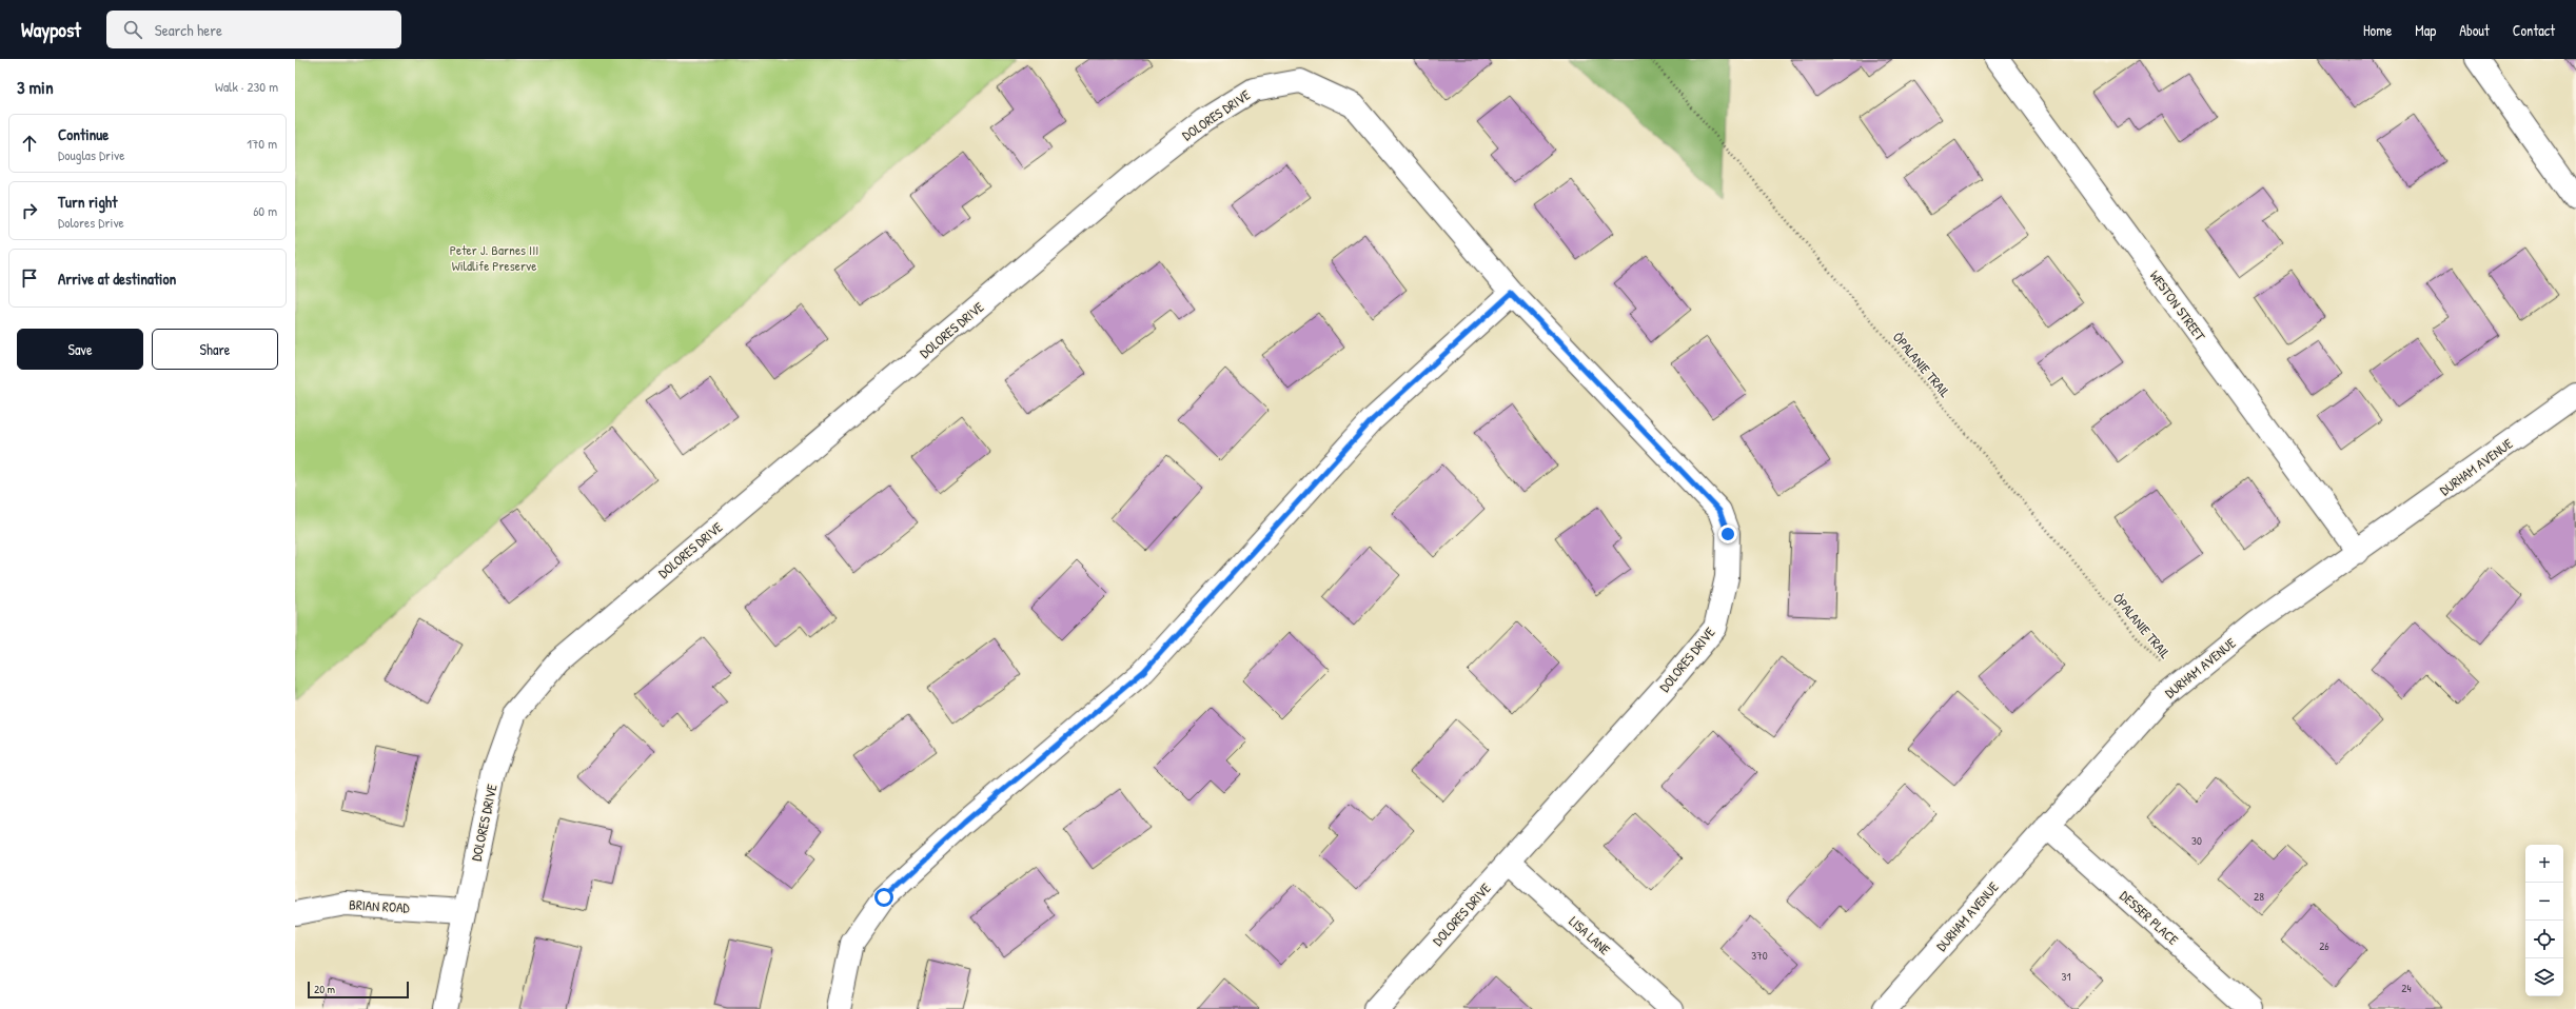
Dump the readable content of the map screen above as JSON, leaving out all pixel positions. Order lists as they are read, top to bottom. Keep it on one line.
{"streets":{"street":["DOLORES DRIVE","WESTON STREET","DURHAM AVENUE","BRIAN ROAD","DESSER PLACE","LISA LANE"],"path":["ÒPALANIE TRAIL"]},"crossings":[["DOLORES DRIVE","BRIAN ROAD"],["DOLORES DRIVE","LISA LANE"],["WESTON STREET","DURHAM AVENUE"],["ÒPALANIE TRAIL","DURHAM AVENUE"],["DURHAM AVENUE","DESSER PLACE"]],"parks":["Peter J. Barnes III Wildlife Preserve"],"house_numbers":["30","28","26","370","31","24"],"scale_bar":"20 m","page":{"header":"Waypost","search":"Search here","nav":["Home","Map","About","Contact"],"heading":["3 min","Walk · 230 m"],"list":[["Continue","Douglas Drive","170 m"],["Turn right","Dolores Drive","60 m"],"Arrive at destination"],"buttons":["Save","Share"],"map_buttons":["+","−"],"scale":"20 m"}}
